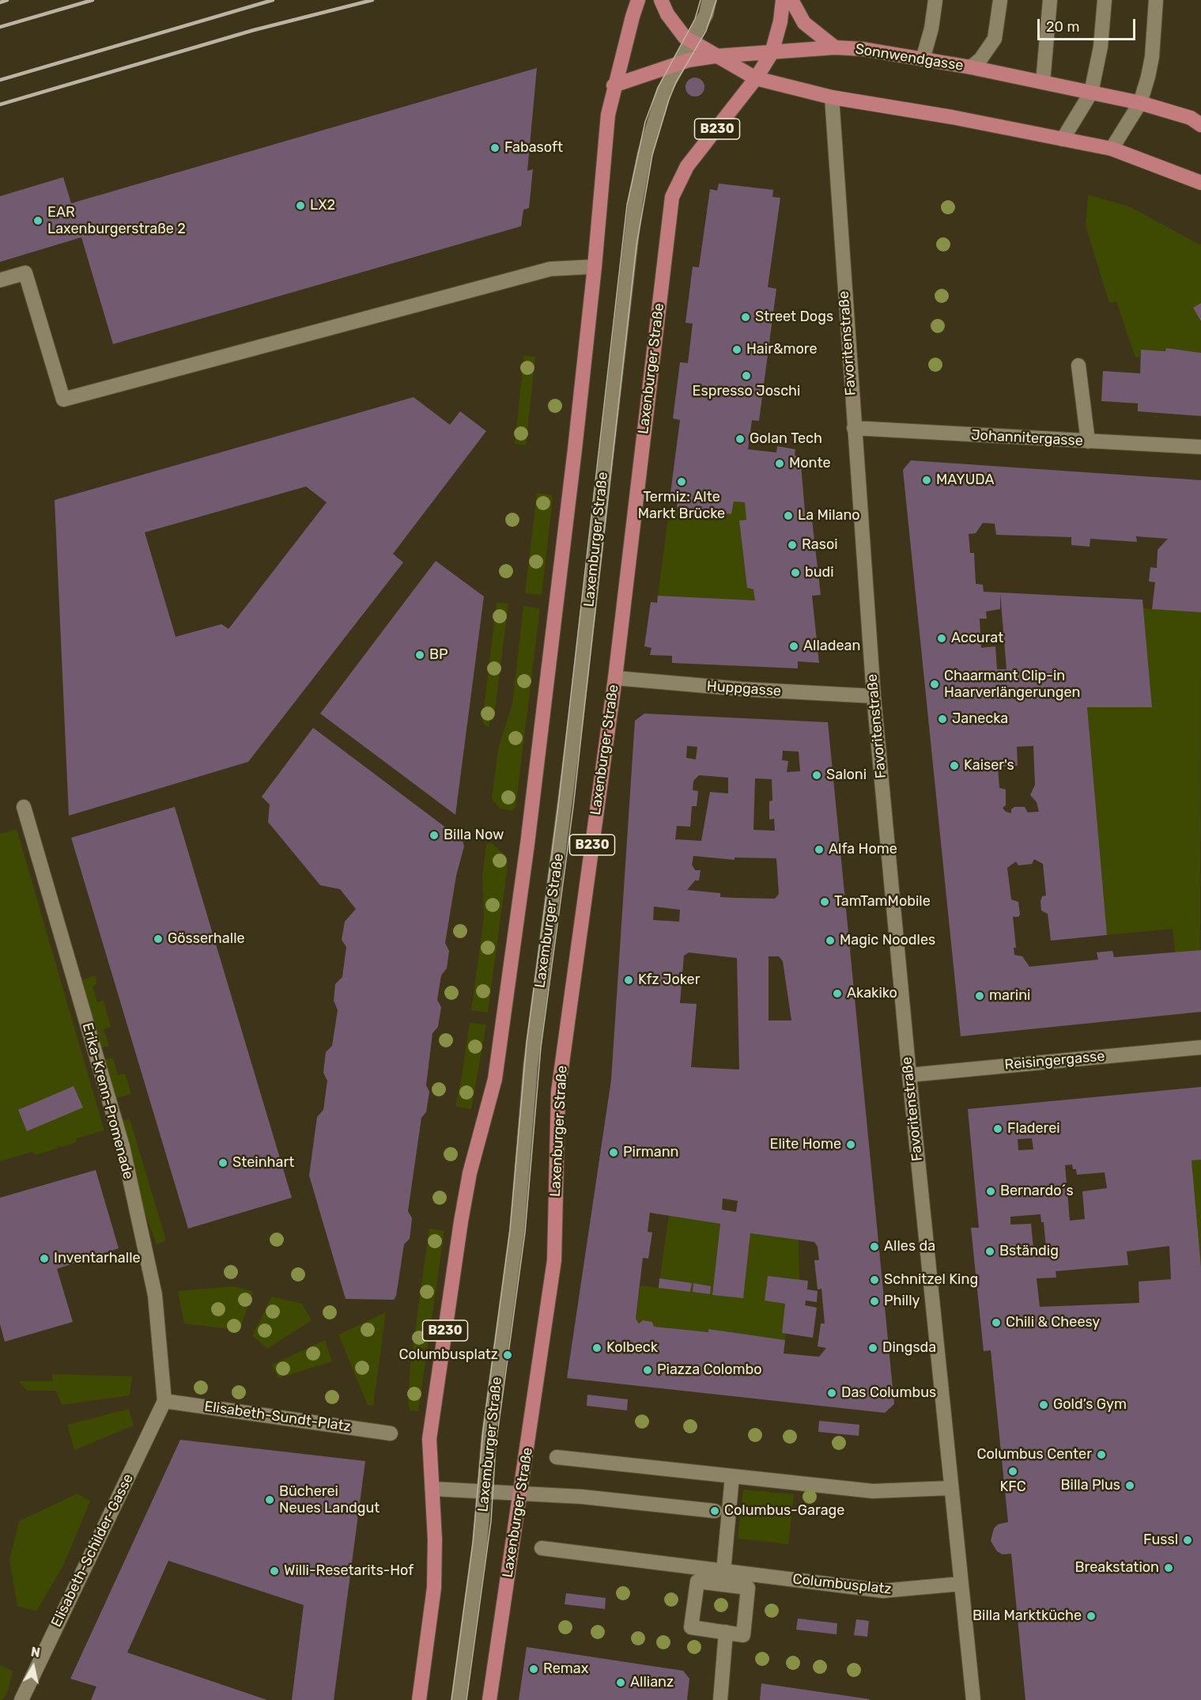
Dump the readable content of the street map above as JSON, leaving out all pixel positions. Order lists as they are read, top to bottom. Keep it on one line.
{"streets":{"main road":["Sonnwendgasse","B230","Laxenburger Straße"],"street":["Favoritenstraße","Johannitergasse","Laxemburger Straße","Huppgasse","Reisingergasse","Erika-Krenn-Promenade","Elisabeth-Sundt-Platz","Elisabeth-Schilder-Gasse","Columbusplatz"]},"crossings":[["Sonnwendgasse","B230"],["Sonnwendgasse","Laxenburger Straße"],["Sonnwendgasse","Laxemburger Straße"],["Favoritenstraße","Johannitergasse"],["Favoritenstraße","Huppgasse"],["Favoritenstraße","Reisingergasse"],["Laxenburger Straße","Huppgasse"],["Erika-Krenn-Promenade","Elisabeth-Sundt-Platz"],["Erika-Krenn-Promenade","Elisabeth-Schilder-Gasse"],["Elisabeth-Sundt-Platz","Elisabeth-Schilder-Gasse"]],"places":["Fabasoft","LX2","EAR Laxenburgerstraße 2","Street Dogs","Hair&more","Espresso Joschi","Golan Tech","Monte","MAYUDA","Termiz: Alte Markt Brücke","La Milano","Rasoi","budi","Accurat","Alladean","BP","Chaarmant Clip-in Haarverlängerungen","Janecka","Kaiser's","Saloni","Billa Now","Alfa Home","TamTamMobile","Gösserhalle","Magic Noodles","Kfz Joker","Akakiko","marini","Fladerei","Elite Home","Pirmann","Steinhart","Bernardo´s","Alles da","Bständig","Inventarhalle","Schnitzel King","Philly","Chili & Cheesy","Kolbeck","Dingsda","Columbusplatz","Piazza Colombo","Das Columbus","Gold’s Gym","Columbus Center","KFC","Billa Plus","Bücherei Neues Landgut","Columbus-Garage","Fussl","Breakstation","Willi-Resetarits-Hof","Billa Marktküche","Remax","Allianz"],"scale_bar":"20 m","north":"top"}
